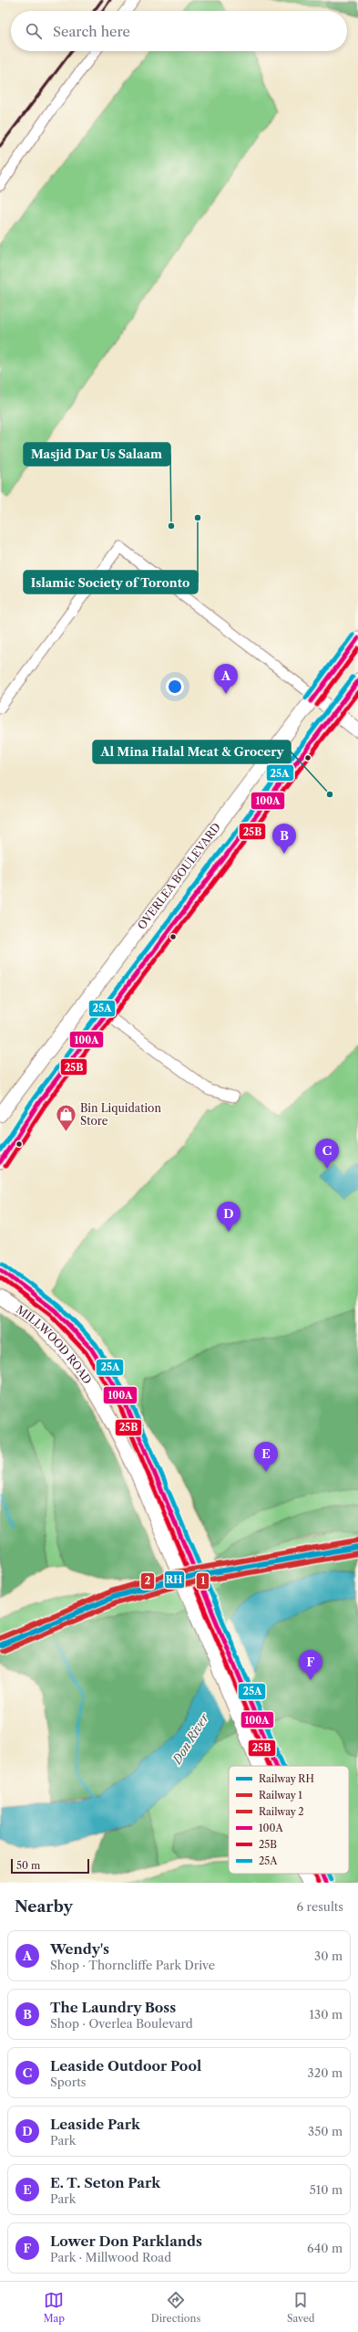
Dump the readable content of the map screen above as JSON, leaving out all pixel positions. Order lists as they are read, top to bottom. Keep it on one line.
{"streets":{"main road":["OVERLEA BOULEVARD","MILLWOOD ROAD"]},"water":["Don River"],"places":{"other":["Islamic Society of Toronto","Masjid Dar Us Salaam","Al Mina Halal Meat & Grocery"],"shop":["Bin Liquidation Store"]},"lines":["transit line 25A","transit line 100A","transit line 25B","rail line 2","rail line RH","rail line 1"],"legend":["Railway RH","Railway 1","Railway 2","100A","25B","25A"],"scale_bar":"50 m","page":{"search":"Search here","pins":["A","B","C","D","E","F"],"scale":"50 m","heading":["Nearby","6 results"],"list":[{"mark":"A","name":"Wendy's","note":"Shop · Thorncliffe Park Drive","value":"30 m"},{"mark":"B","name":"The Laundry Boss","note":"Shop · Overlea Boulevard","value":"130 m"},{"mark":"C","name":"Leaside Outdoor Pool","note":"Sports","value":"320 m"},{"mark":"D","name":"Leaside Park","note":"Park","value":"350 m"},{"mark":"E","name":"E. T. Seton Park","note":"Park","value":"510 m"},{"mark":"F","name":"Lower Don Parklands","note":"Park · Millwood Road","value":"640 m"}],"nav":["Map","Directions","Saved"]}}
